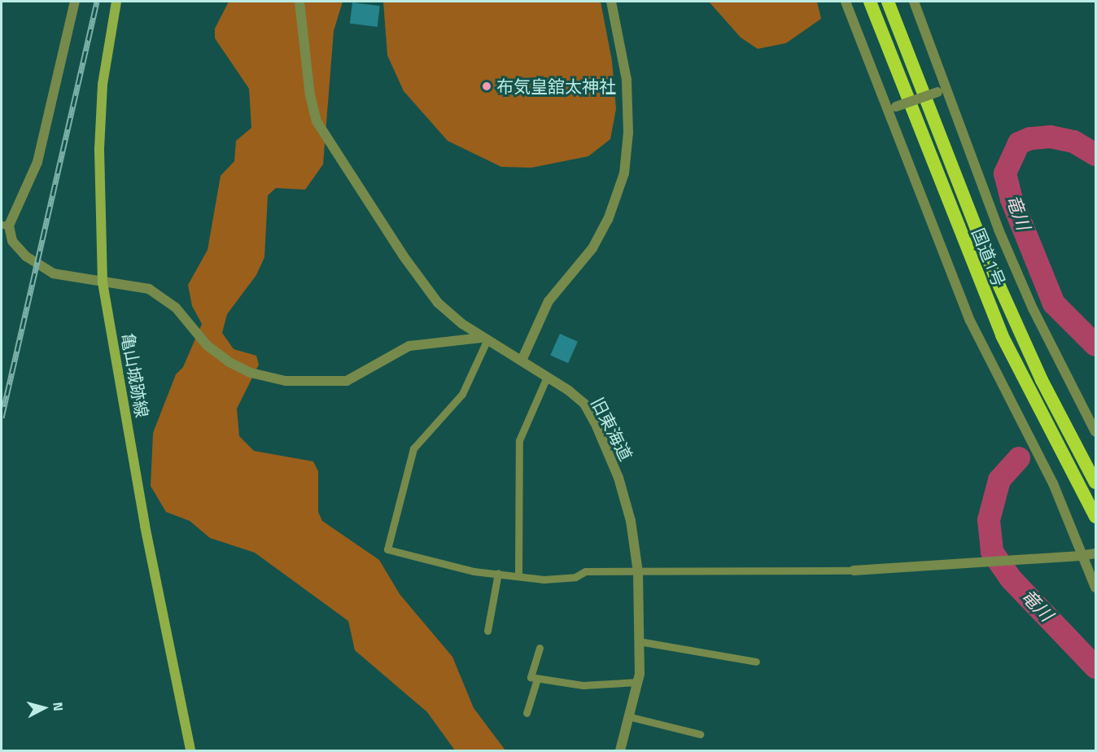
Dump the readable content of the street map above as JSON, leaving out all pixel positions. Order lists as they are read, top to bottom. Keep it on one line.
{"streets":{"highway":["国道1号"],"main road":["亀山城跡線"],"street":["旧東海道"]},"water":["竜川"],"places":["布気皇舘太神社"],"north":"right"}
